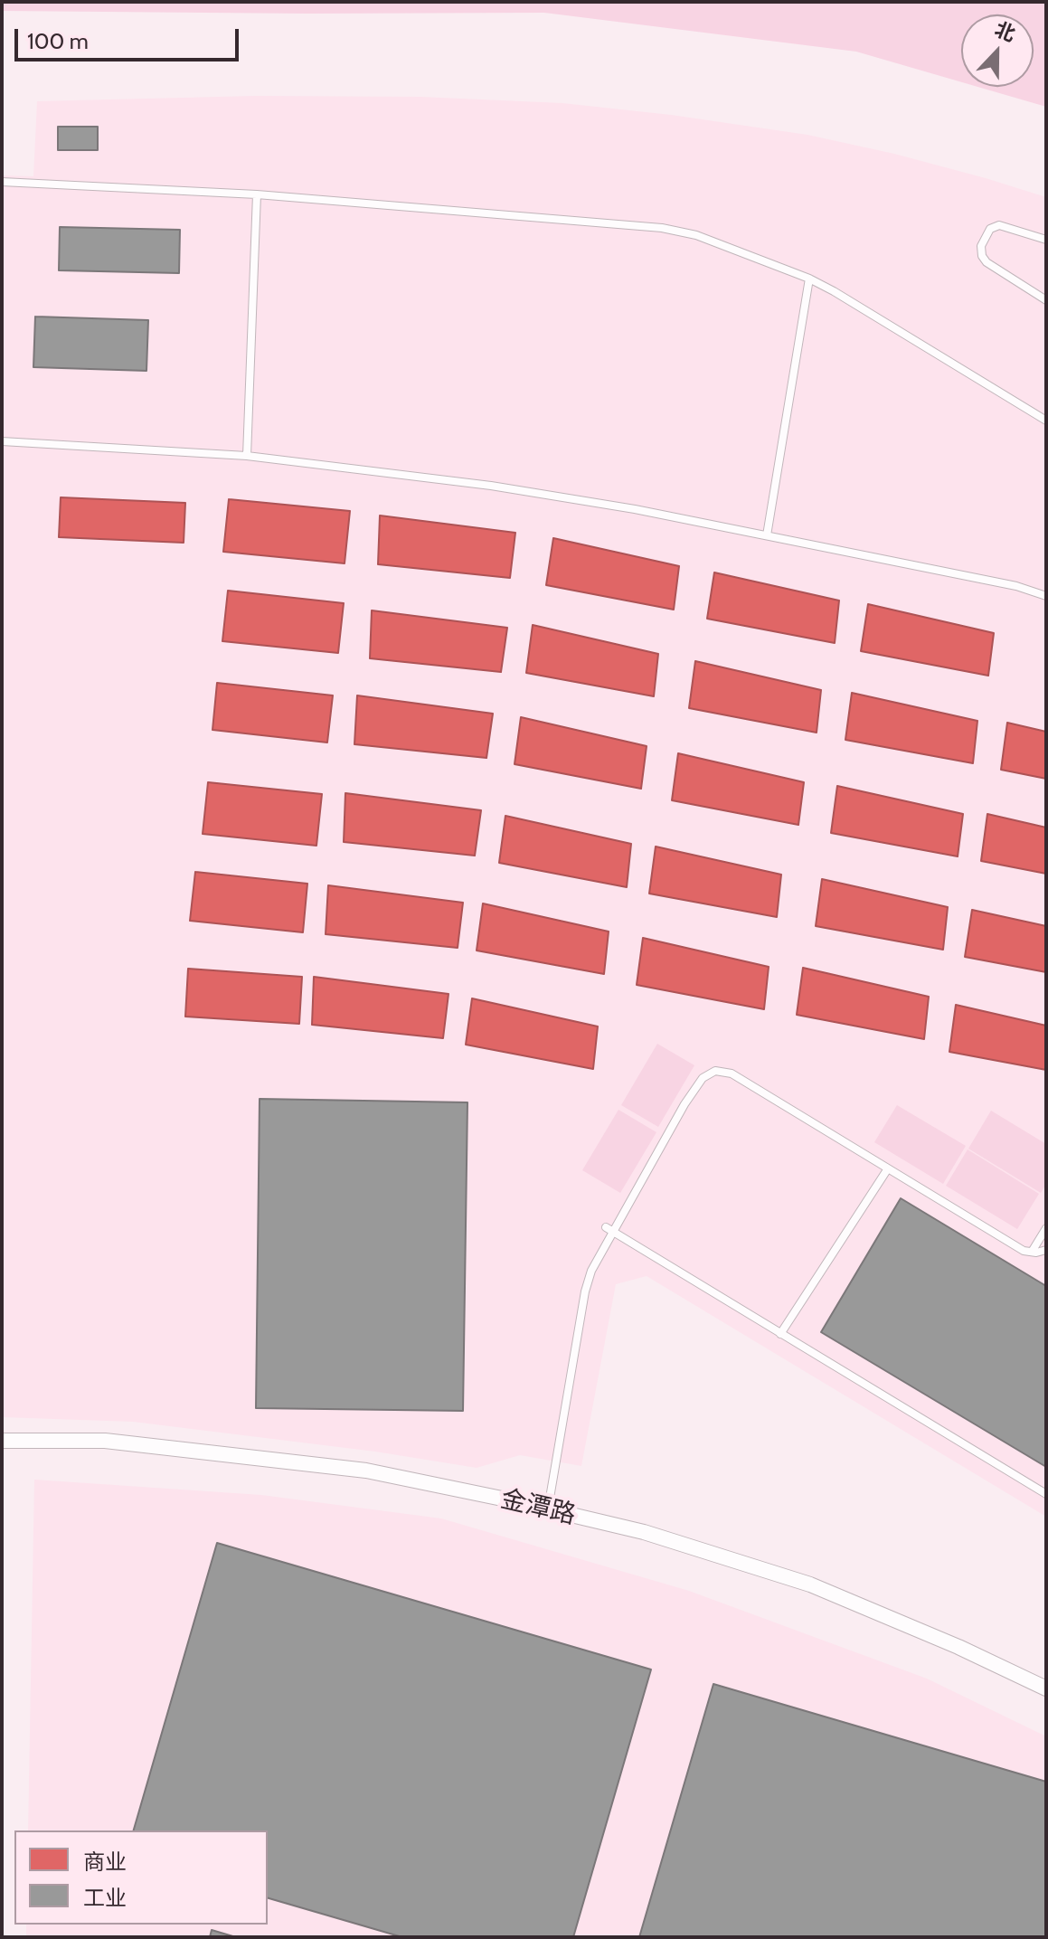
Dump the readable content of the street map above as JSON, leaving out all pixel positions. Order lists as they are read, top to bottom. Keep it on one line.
{"streets":{"street":["金潭路"]},"legend":["商业","工业"],"scale_bar":"100 m","north":"top"}
